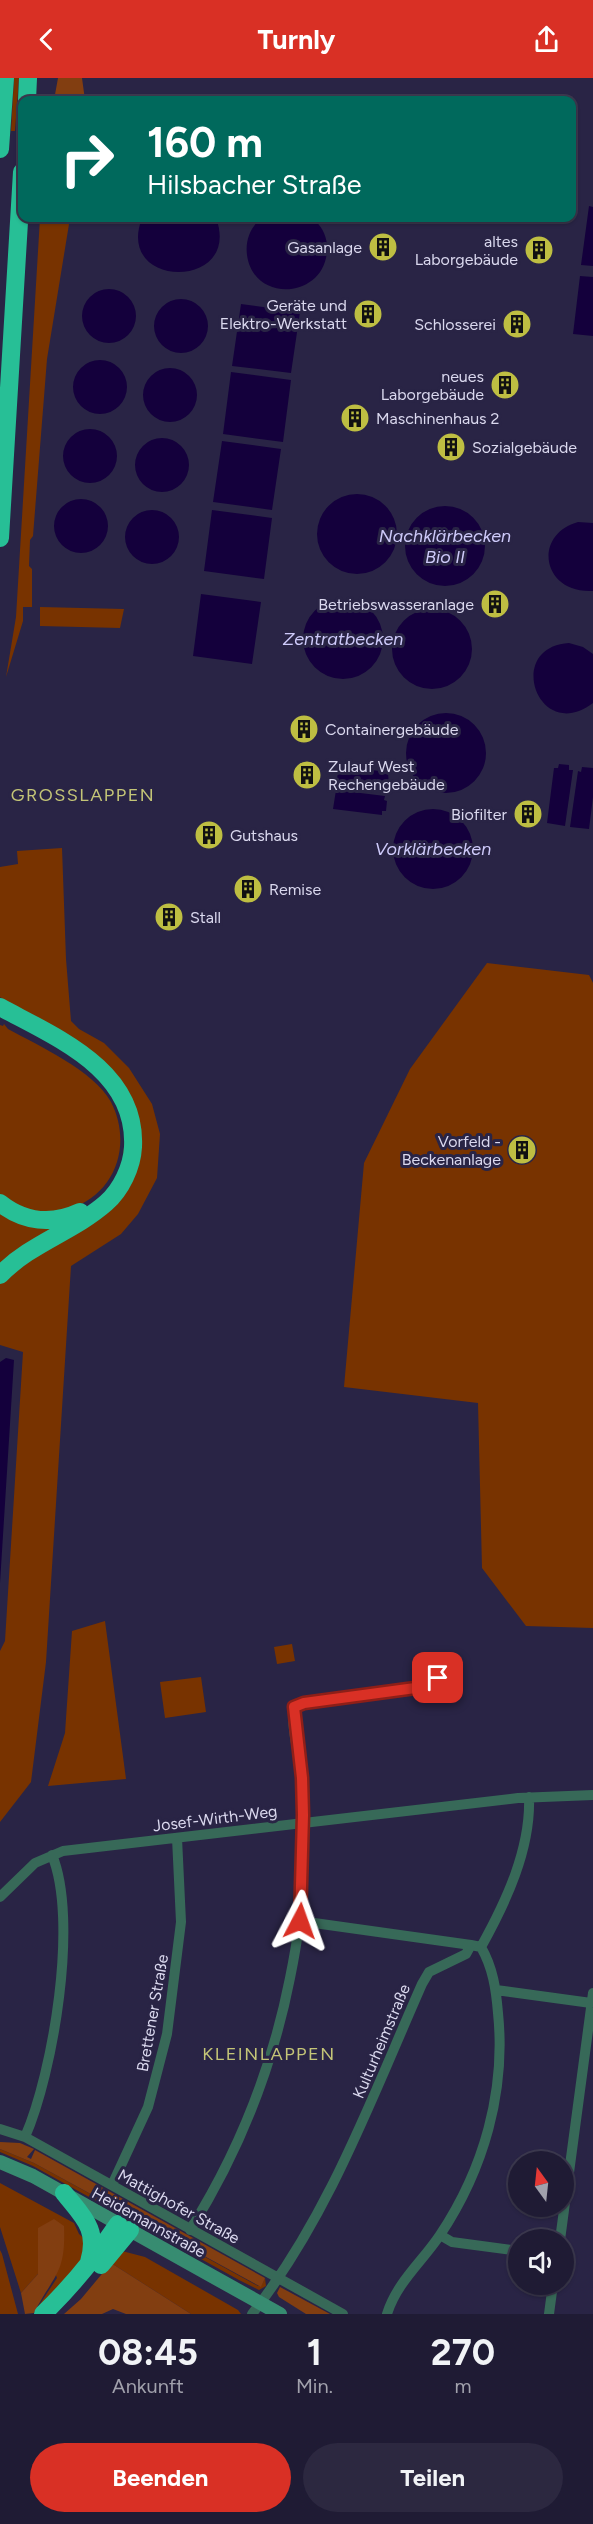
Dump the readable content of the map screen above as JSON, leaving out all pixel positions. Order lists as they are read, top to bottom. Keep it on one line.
{"streets":{"main road":["Heidemannstraße"],"street":["Josef-Wirth-Weg","Brettener Straße","Kulturheimstraße","Mattighofer Straße"]},"crossings":[["Josef-Wirth-Weg","Brettener Straße"],["Josef-Wirth-Weg","Kulturheimstraße"],["Brettener Straße","Mattighofer Straße"],["Kulturheimstraße","Mattighofer Straße"],["Kulturheimstraße","Heidemannstraße"]],"districts":["GROSSLAPPEN","KLEINLAPPEN"],"water":["Nachklärbecken Bio II","Zentratbecken","Vorklärbecken"],"places":{"building":["Gasanlage","altes Laborgebäude","Geräte und Elektro-Werkstatt","Schlosserei","neues Laborgebäude","Maschinenhaus 2","Sozialgebäude","Betriebswasseranlage","Containergebäude","Zulauf West Rechengebäude","Biofilter","Gutshaus","Remise","Stall","Vorfeld - Beckenanlage"]},"north":"top","page":{"header":"Turnly","turn":["160 m","Hilsbacher Straße"],"eta":["08:45","Ankunft","1","Min.","270","m"],"buttons":["Beenden","Teilen"]}}
